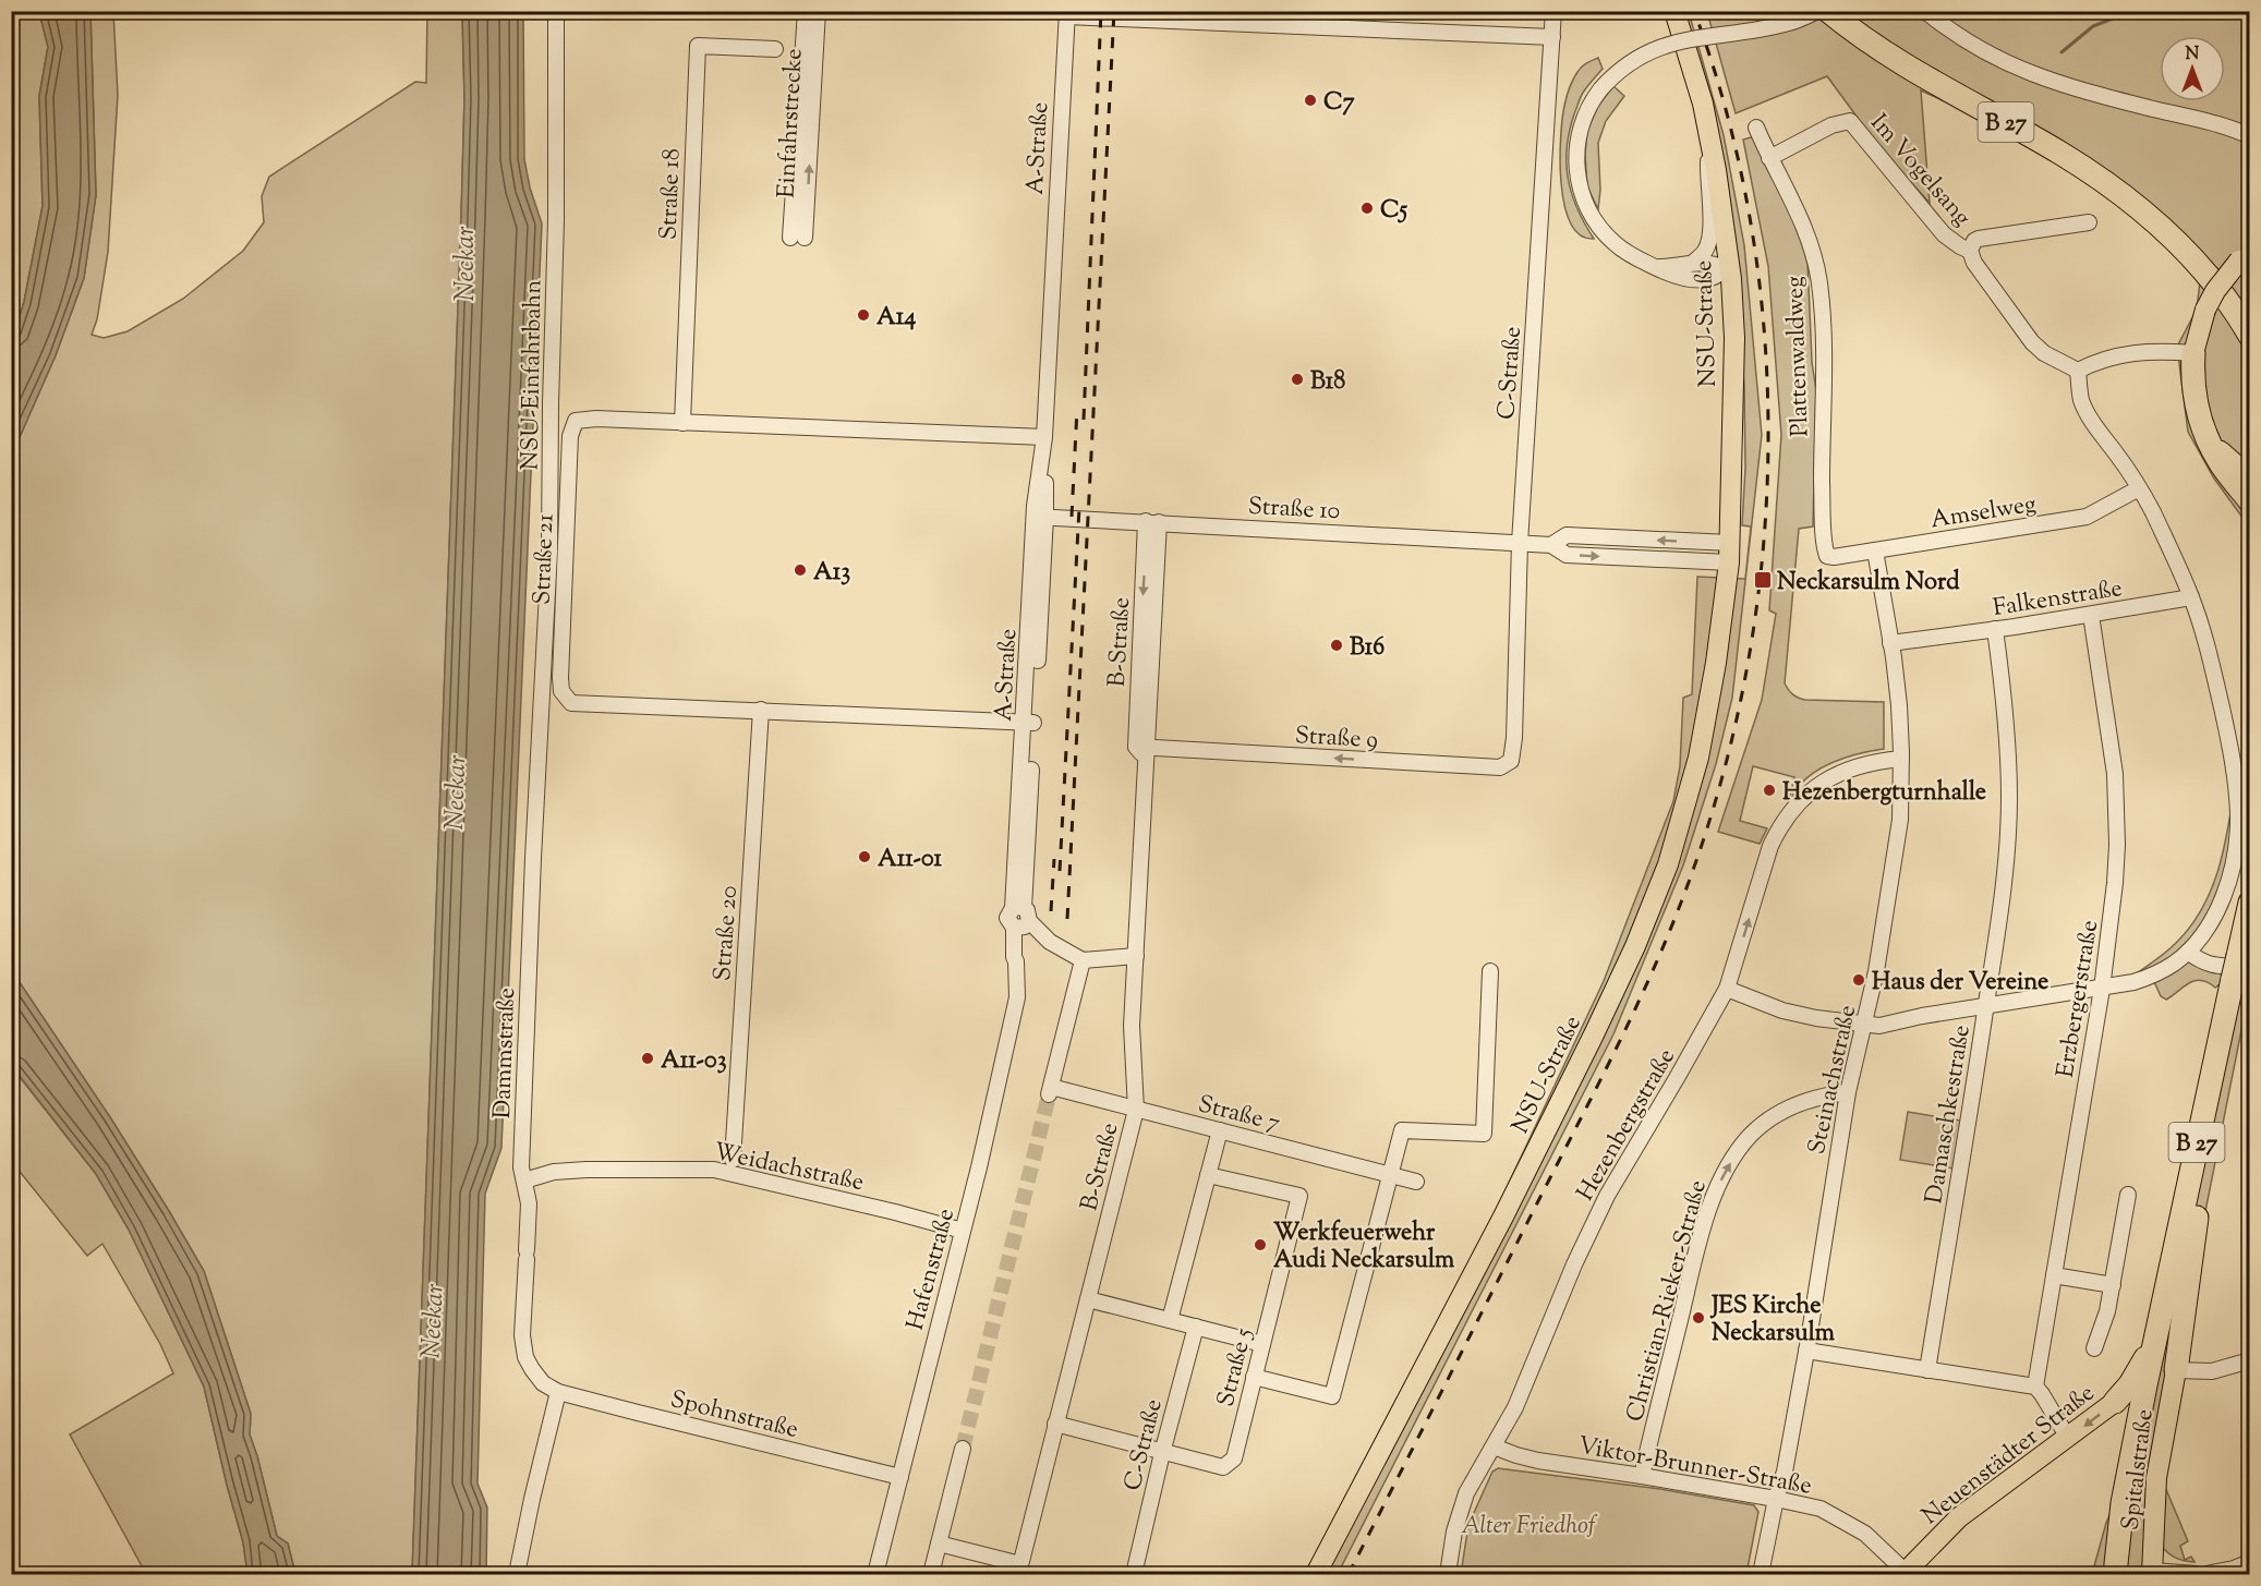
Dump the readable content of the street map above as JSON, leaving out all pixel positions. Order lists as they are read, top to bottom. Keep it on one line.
{"streets":{"highway":["B 27"],"main road":["NSU-Straße","Neuenstädter Straße","Spitalstraße"],"street":["Einfahrstrecke","A-Straße","Im Vogelsang","Straße 18","Plattenwaldweg","C-Straße","NSU-Einfahrbahn","Straße 10","Amselweg","Straße 21","Falkenstraße","B-Straße","Straße 9","Straße 20","Erzbergerstraße","Dammstraße","Steinachstraße","Straße 7","Damaschkestraße","Hezenbergstraße","Weidachstraße","Hafenstraße","Christian-Rieker-Straße","Straße 5","Spohnstraße","Viktor-Brunner-Straße"]},"crossings":[["A-Straße","Straße 10"],["A-Straße","Straße 21"],["A-Straße","Hafenstraße"],["Im Vogelsang","Plattenwaldweg"],["Straße 18","Straße 21"],["NSU-Straße","Straße 10"],["Plattenwaldweg","Amselweg"],["C-Straße","Straße 10"],["C-Straße","Straße 9"],["C-Straße","Straße 5"],["NSU-Einfahrbahn","Dammstraße"],["Straße 10","B-Straße"],["Amselweg","Steinachstraße"],["Straße 21","Straße 20"],["Falkenstraße","Erzbergerstraße"],["Falkenstraße","Steinachstraße"],["Falkenstraße","Damaschkestraße"],["B-Straße","Straße 9"],["B-Straße","Straße 7"],["B-Straße","Straße 5"],["Dammstraße","Weidachstraße"],["Dammstraße","Spohnstraße"],["Steinachstraße","Hezenbergstraße"],["Steinachstraße","Christian-Rieker-Straße"],["Steinachstraße","Viktor-Brunner-Straße"],["Hezenbergstraße","Viktor-Brunner-Straße"],["Weidachstraße","Hafenstraße"],["Hafenstraße","Spohnstraße"],["Christian-Rieker-Straße","Viktor-Brunner-Straße"],["Neuenstädter Straße","Viktor-Brunner-Straße"]],"one_way":["Straße 9","Christian-Rieker-Straße"],"water":["Neckar"],"parks":["Alter Friedhof"],"places":{"other":["C7","C5","A14","B18","A13","B16","Hezenbergturnhalle","A11-01","Haus der Vereine","A11-03","Werkfeuerwehr Audi Neckarsulm","JES Kirche Neckarsulm"],"transit":["Neckarsulm Nord"]},"north":"top"}
